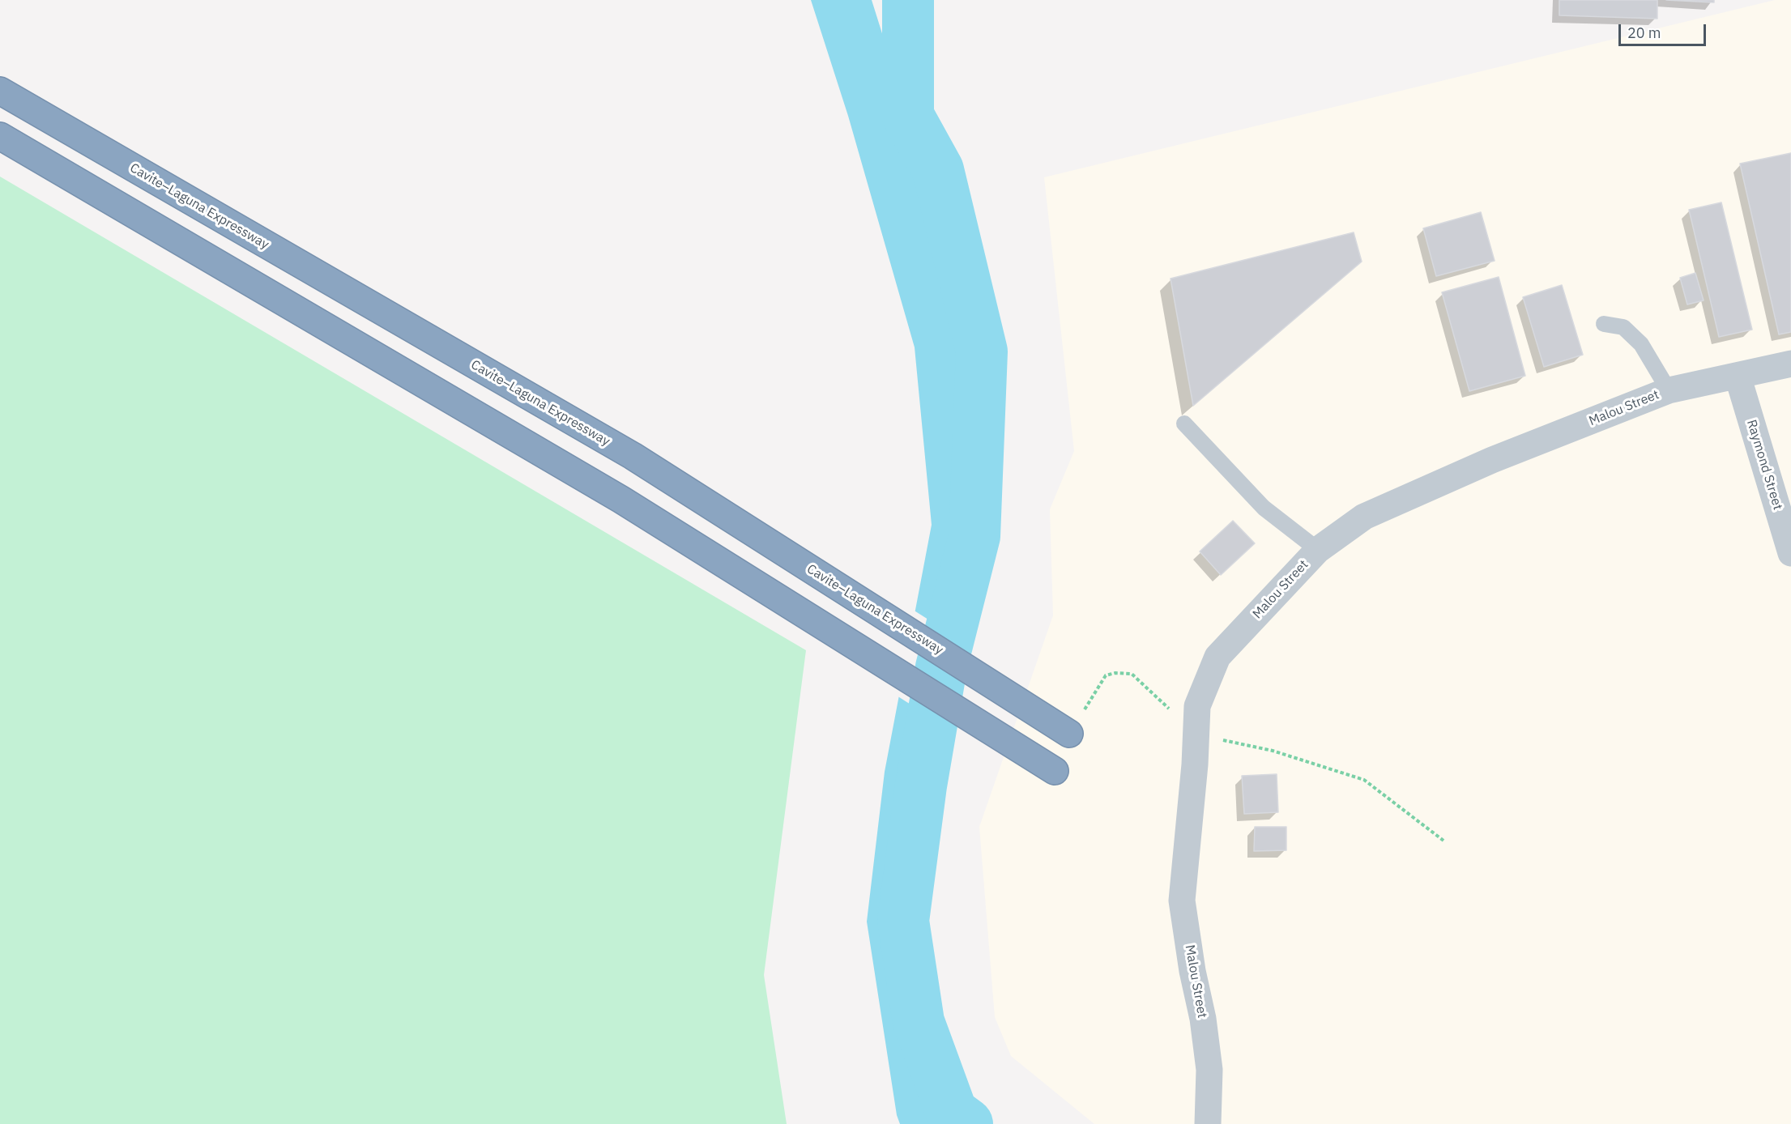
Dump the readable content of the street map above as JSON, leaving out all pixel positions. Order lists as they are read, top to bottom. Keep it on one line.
{"streets":{"highway":["Cavite–Laguna Expressway"],"street":["Malou Street","Raymond Street"]},"crossings":[["Malou Street","Raymond Street"]],"scale_bar":"20 m"}
